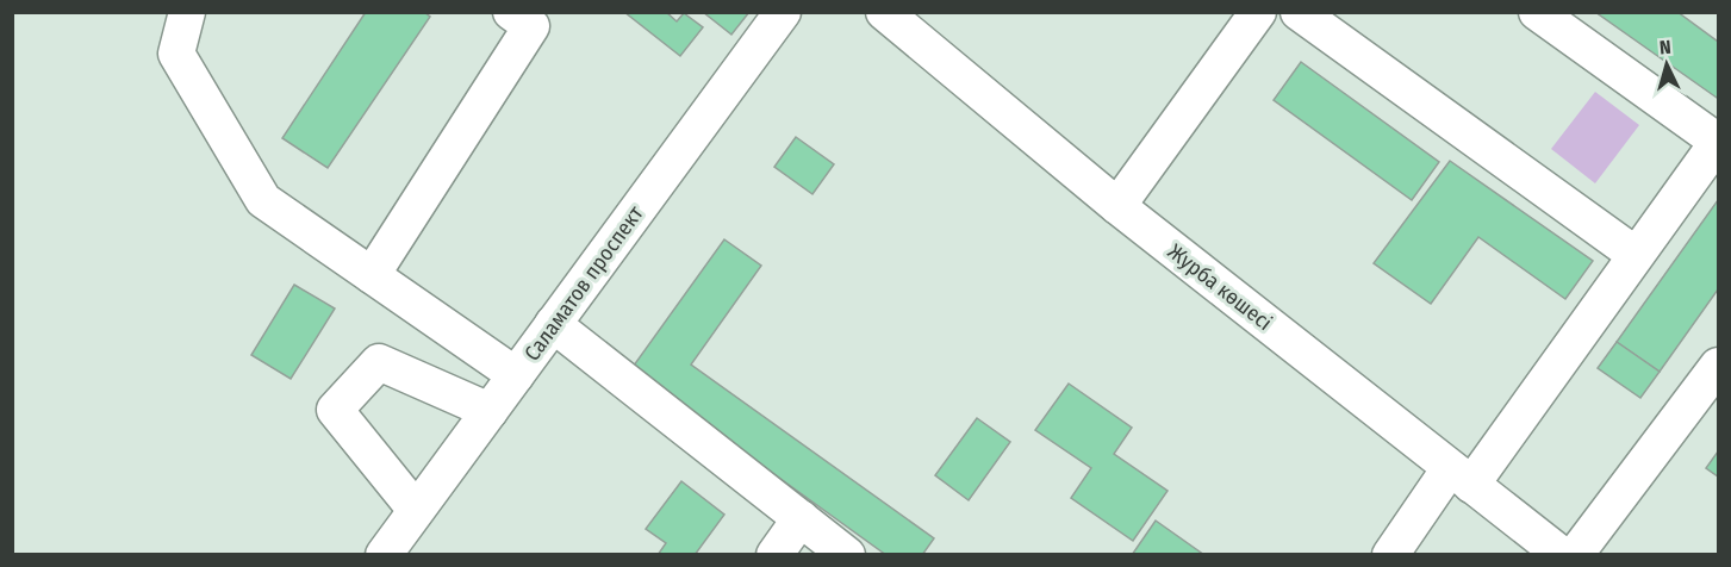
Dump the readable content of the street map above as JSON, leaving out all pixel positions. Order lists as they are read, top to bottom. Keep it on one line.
{"streets":{"street":["Саламатов проспект","Журба көшесі"]},"north":"top"}
